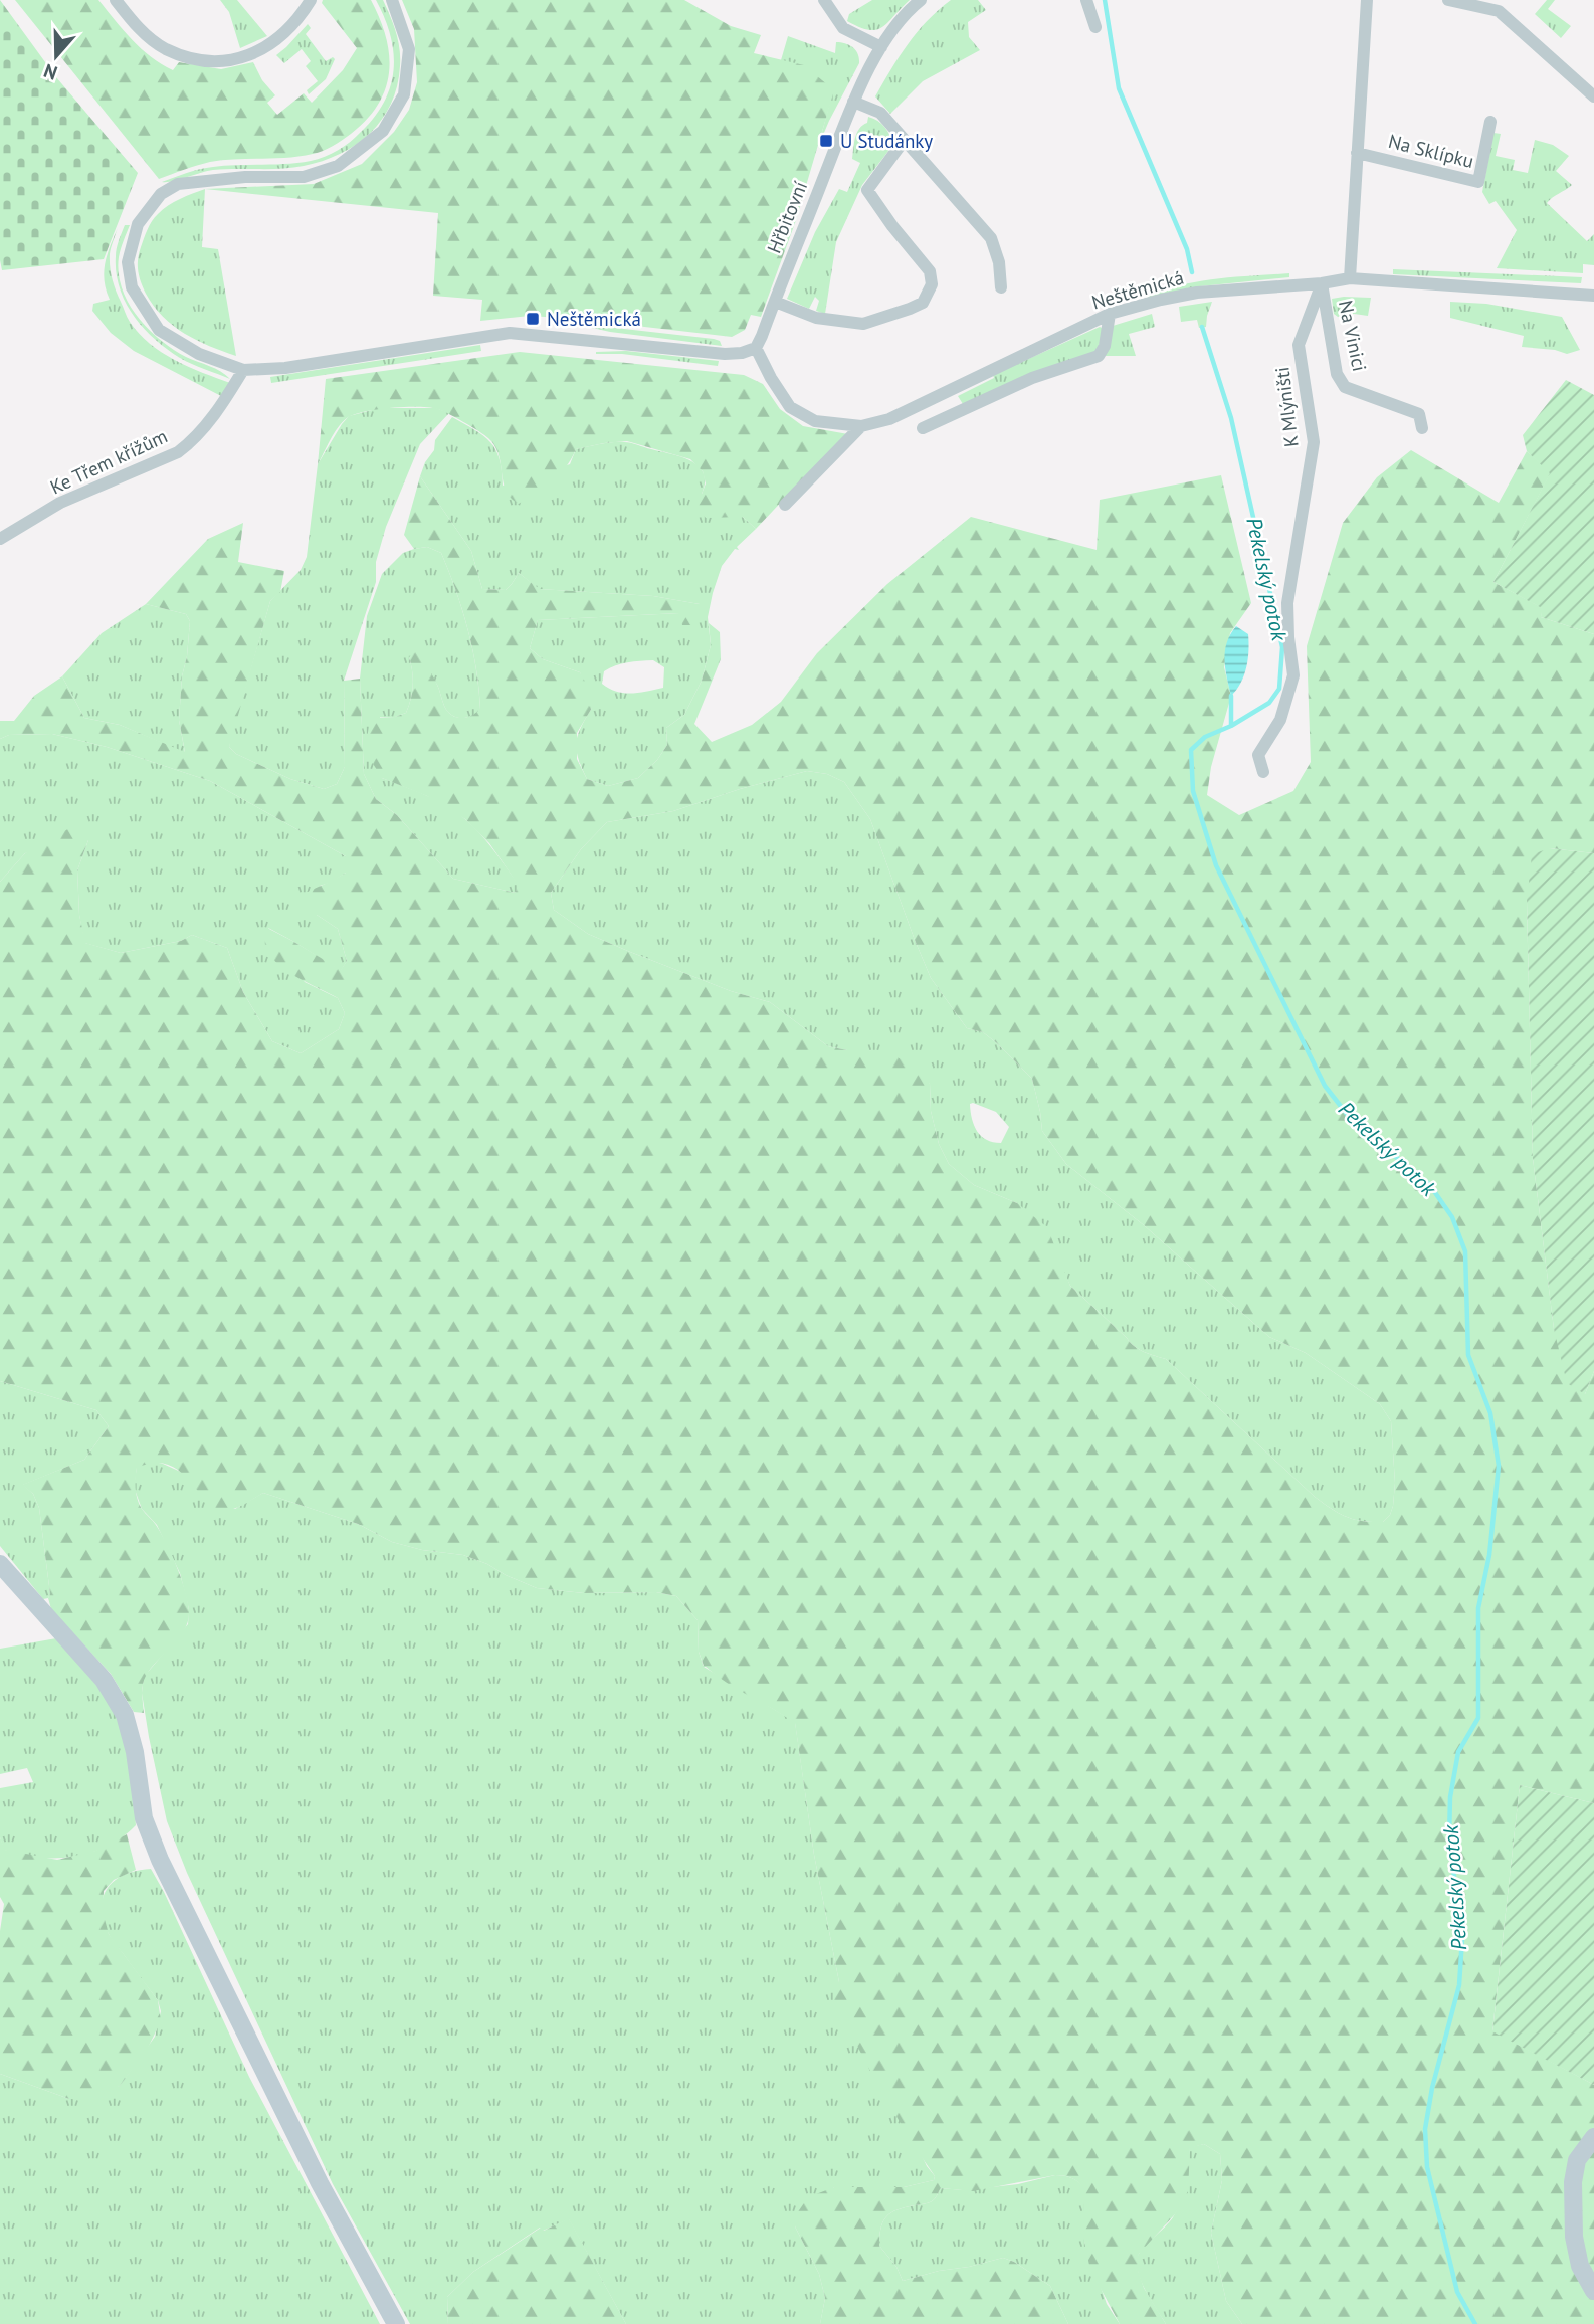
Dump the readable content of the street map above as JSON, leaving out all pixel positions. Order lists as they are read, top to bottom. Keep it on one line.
{"streets":{"street":["Na Sklípku","Hřbitovní","Neštěmická","Na Vinici","K Mlýništi","Ke Třem křížům"]},"crossings":[["Hřbitovní","Neštěmická"],["Neštěmická","Na Vinici"],["Neštěmická","K Mlýništi"],["Na Vinici","K Mlýništi"]],"water":["Pekelský potok"],"places":{"transit":["U Studánky","Neštěmická"]},"north":"bottom"}
